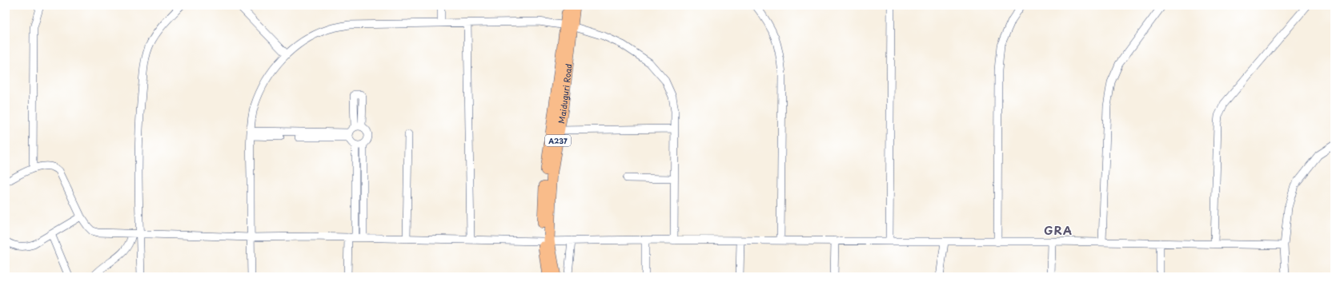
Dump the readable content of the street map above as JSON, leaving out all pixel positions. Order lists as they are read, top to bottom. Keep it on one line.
{"streets":{"highway":["Maiduguri Road","A237"]},"districts":["GRA"]}
